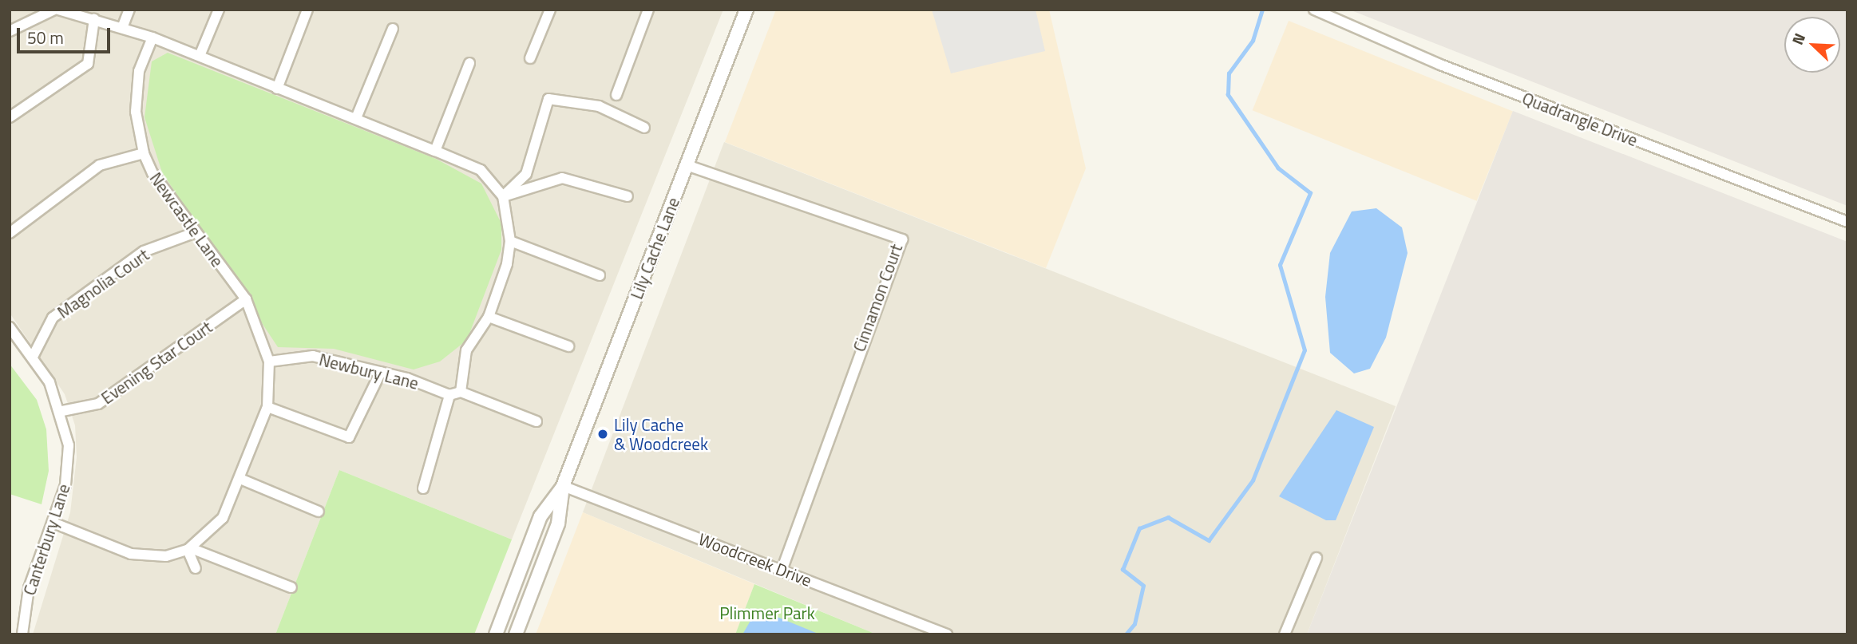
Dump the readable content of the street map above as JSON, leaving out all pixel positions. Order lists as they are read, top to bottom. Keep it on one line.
{"streets":{"street":["Quadrangle Drive","Newcastle Lane","Lily Cache Lane","Magnolia Court","Cinnamon Court","Evening Star Court","Newbury Lane","Canterbury Lane","Woodcreek Drive"]},"crossings":[["Newcastle Lane","Magnolia Court"],["Newcastle Lane","Evening Star Court"],["Newcastle Lane","Newbury Lane"],["Lily Cache Lane","Cinnamon Court"],["Lily Cache Lane","Woodcreek Drive"],["Magnolia Court","Canterbury Lane"],["Cinnamon Court","Woodcreek Drive"],["Evening Star Court","Canterbury Lane"]],"parks":["Plimmer Park"],"places":["Lily Cache & Woodcreek"],"scale_bar":"50 m","north":"top left"}
